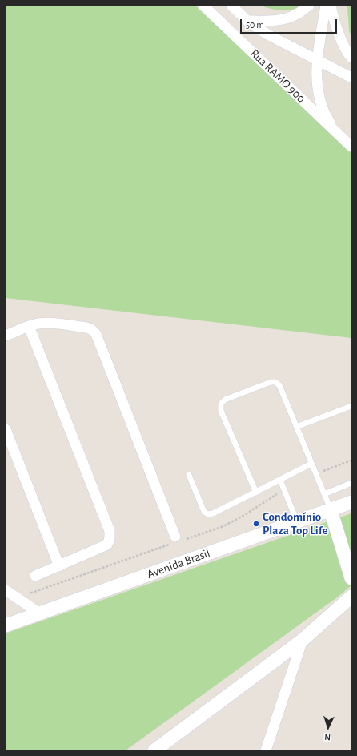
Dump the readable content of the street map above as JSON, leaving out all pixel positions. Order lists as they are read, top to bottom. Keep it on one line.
{"streets":{"street":["Rua RAMO 900","Avenida Brasil"]},"places":["Condomínio Plaza Top Life"],"scale_bar":"50 m","north":"bottom"}
